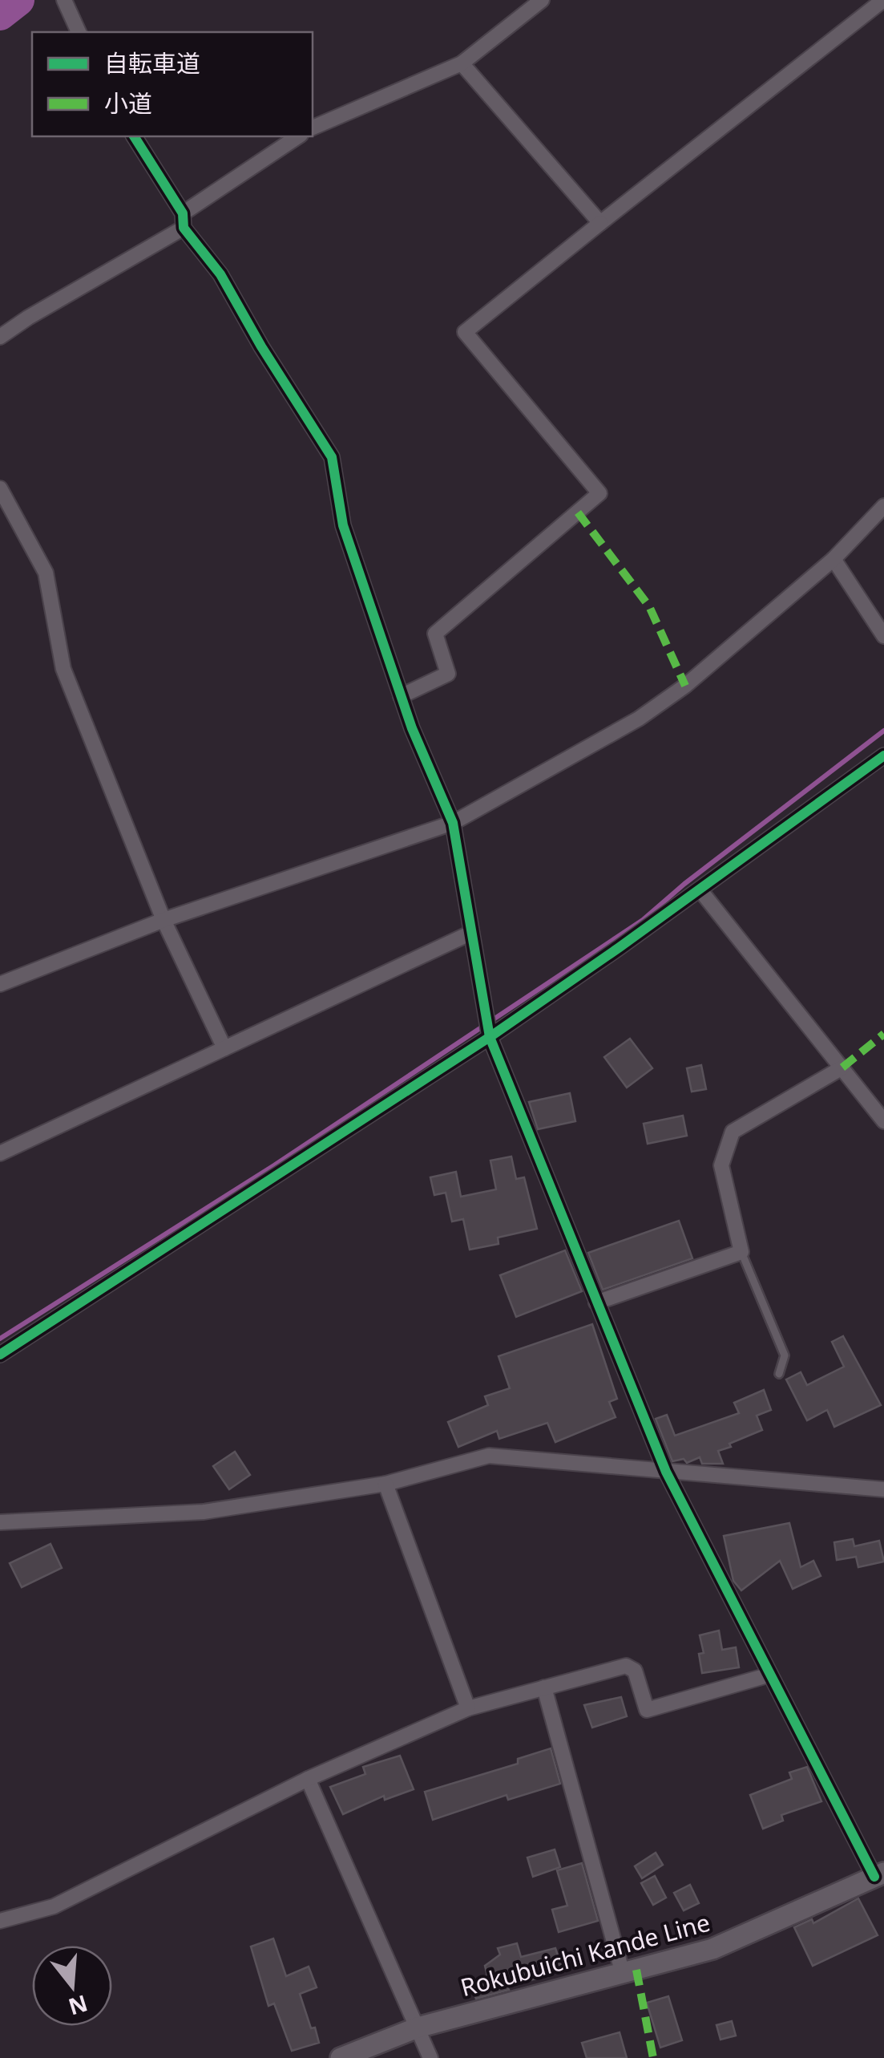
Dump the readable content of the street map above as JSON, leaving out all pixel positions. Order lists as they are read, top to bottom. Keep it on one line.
{"streets":{"main road":["Rokubuichi Kande Line"]},"legend":["自転車道","小道"],"north":"bottom"}
